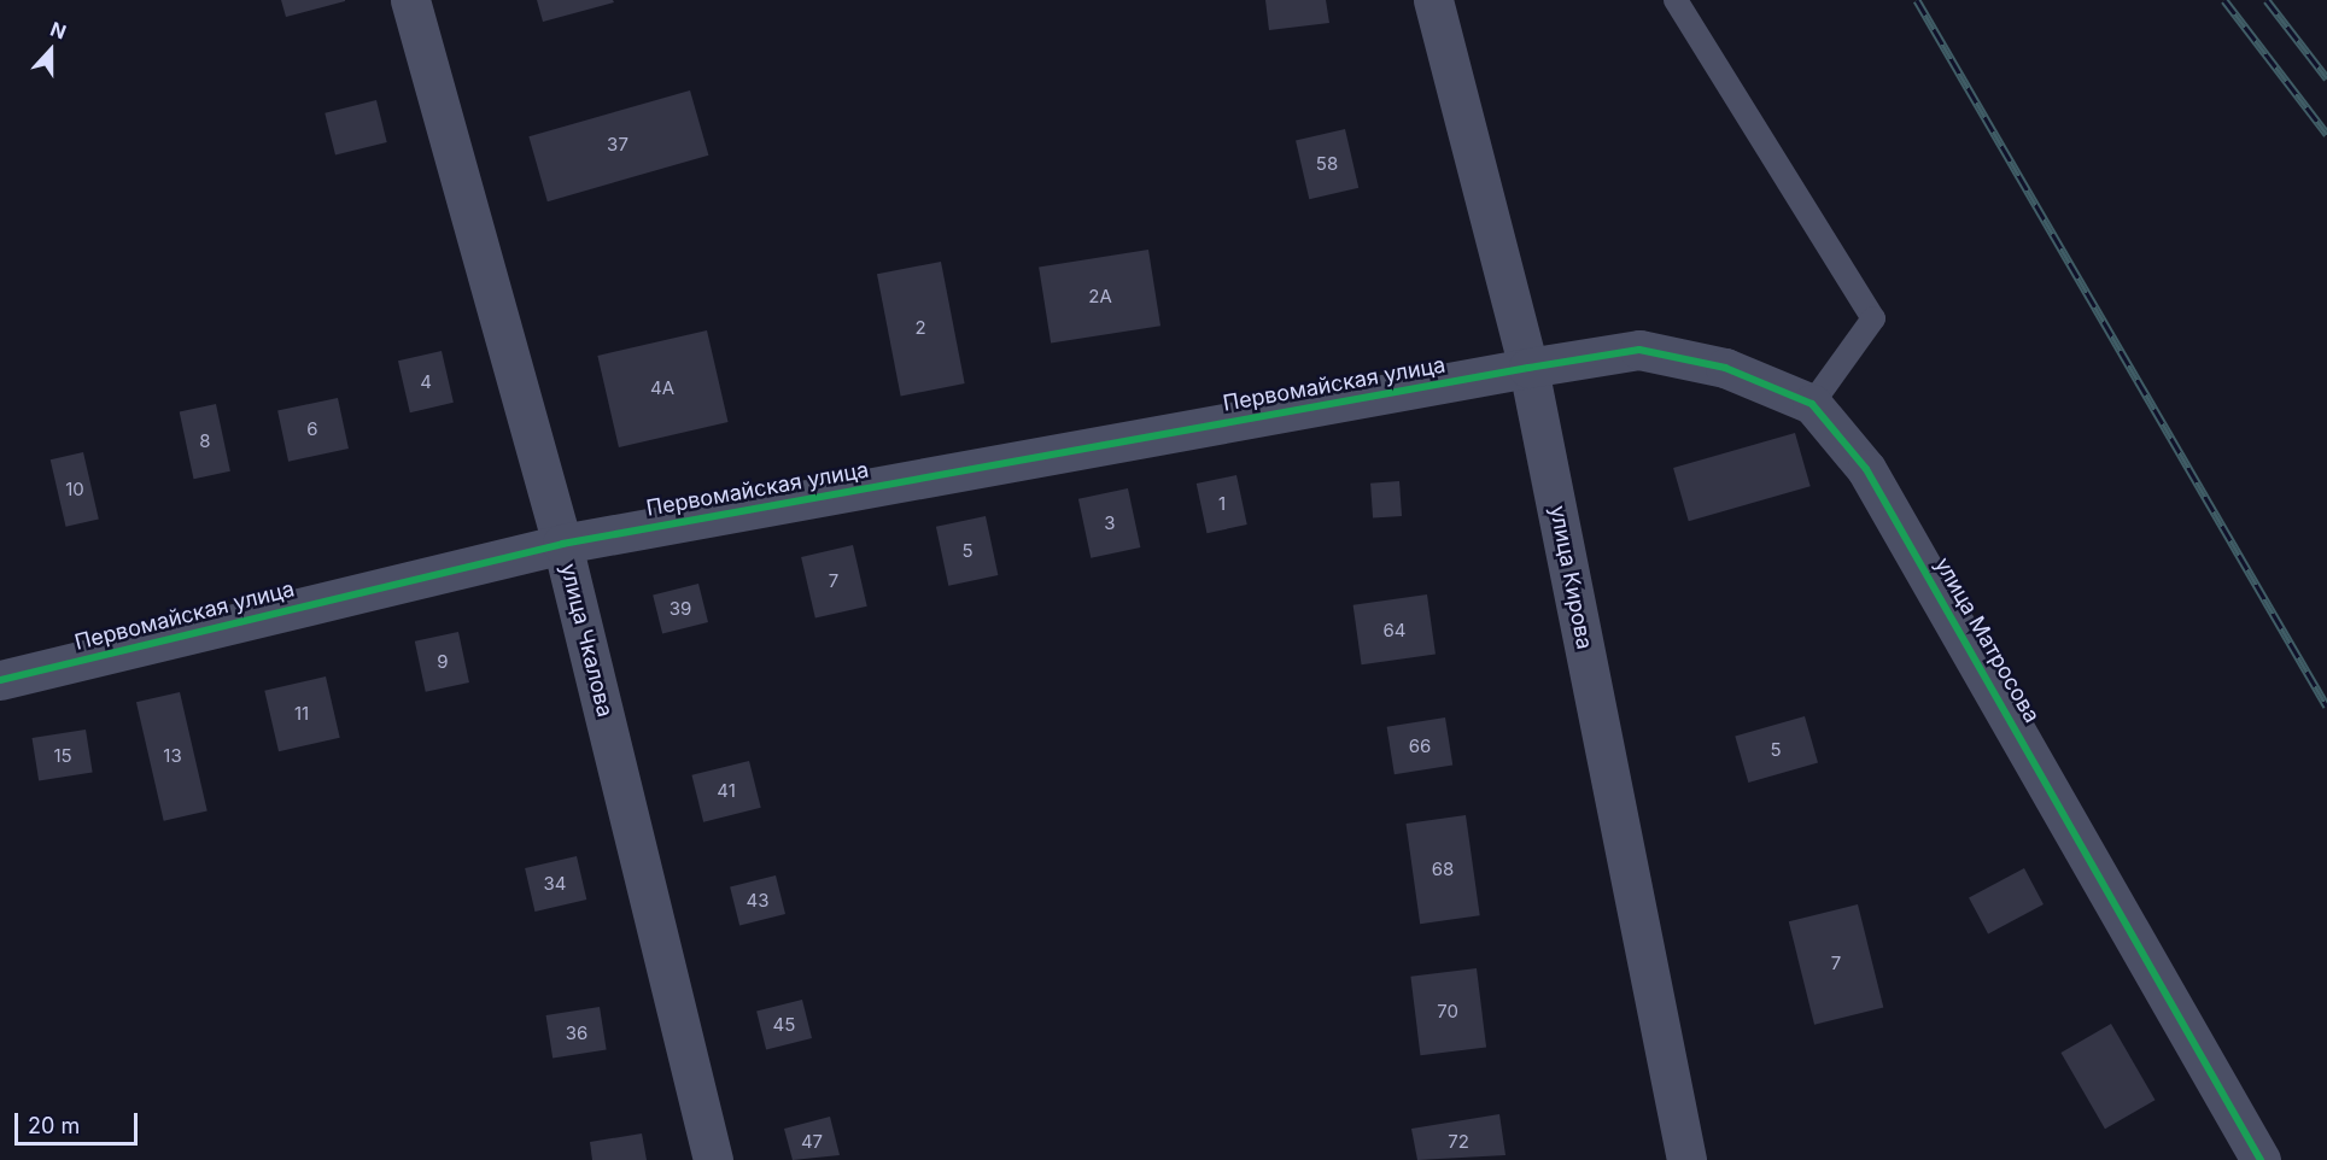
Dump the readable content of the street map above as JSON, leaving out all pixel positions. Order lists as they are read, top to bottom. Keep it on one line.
{"streets":{"street":["Первомайская улица","улица Кирова","улица Чкалова","улица Матросова"]},"crossings":[["Первомайская улица","улица Кирова"],["Первомайская улица","улица Чкалова"],["Первомайская улица","улица Матросова"],["улица Кирова","улица Матросова"]],"house_numbers":["37","58","2А","2","4","4А","6","8","10","1","3","5","7","39","64","9","11","66","5","15","13","41","68","34","43","7","70","45","36","47","72"],"scale_bar":"20 m","north":"top"}
